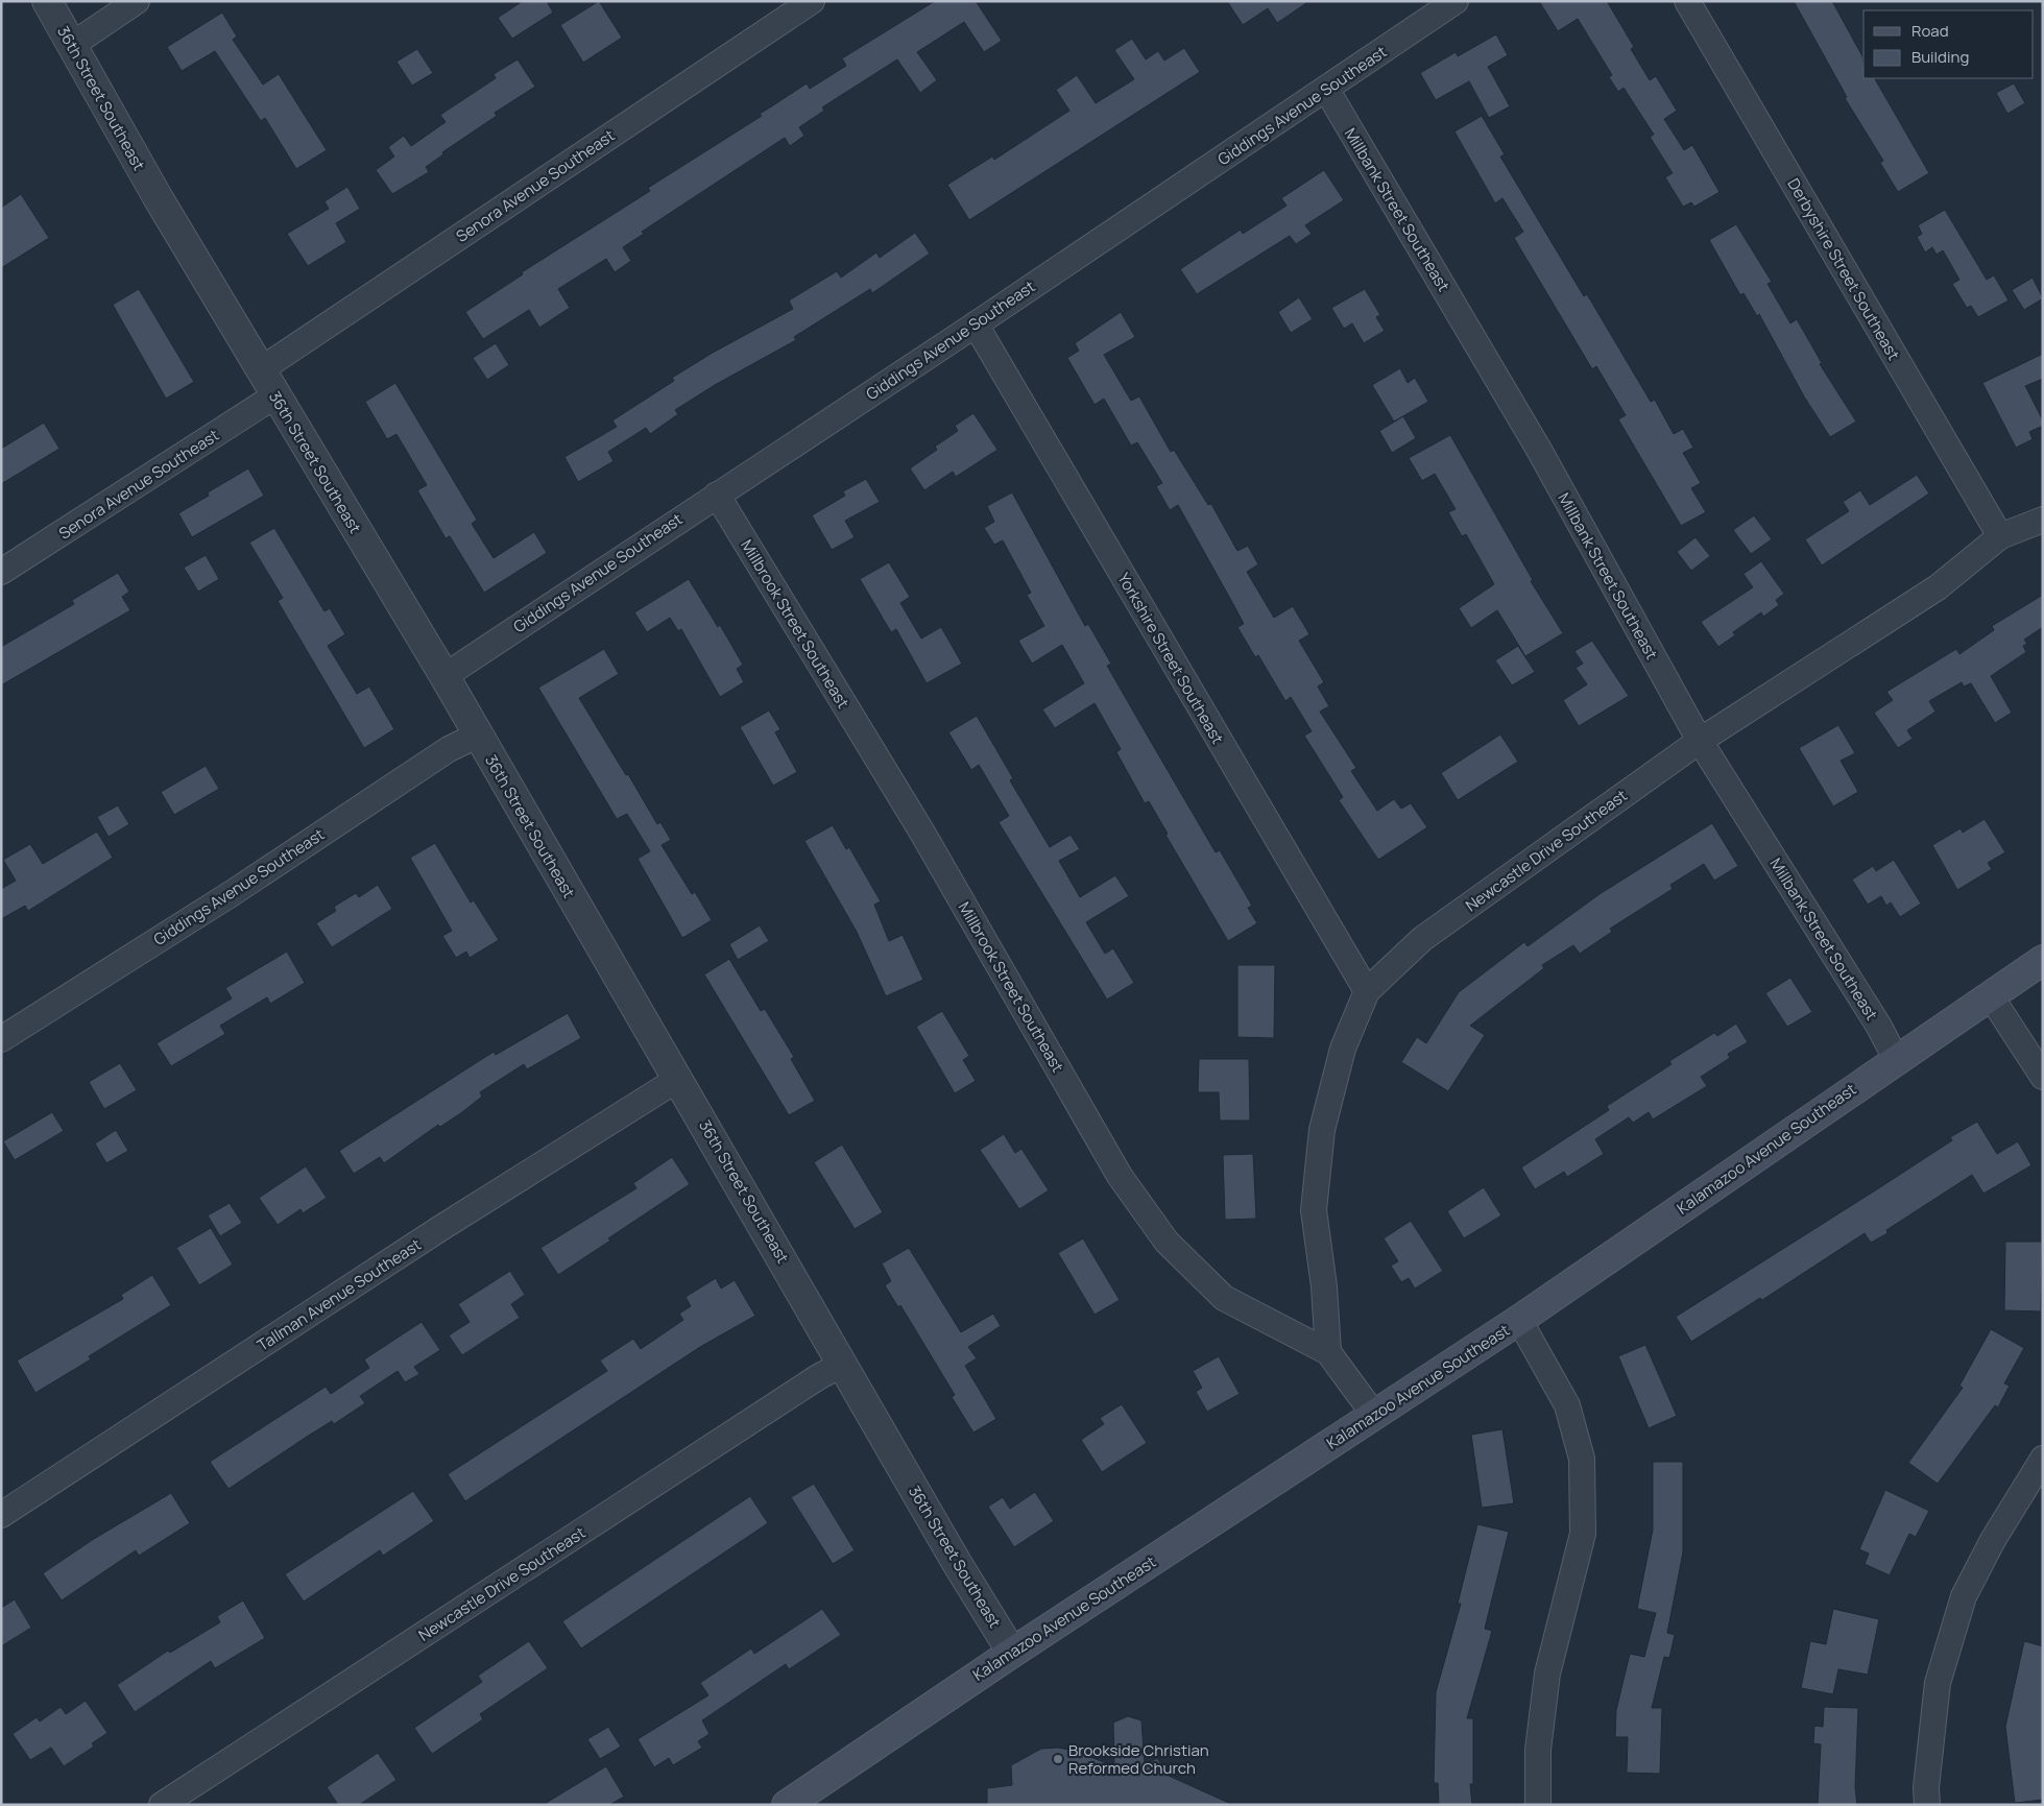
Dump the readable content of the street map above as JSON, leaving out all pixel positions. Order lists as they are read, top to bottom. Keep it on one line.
{"streets":{"main road":["Kalamazoo Avenue Southeast"],"street":["36th Street Southeast","Giddings Avenue Southeast","Senora Avenue Southeast","Millbank Street Southeast","Derbyshire Street Southeast","Millbrook Street Southeast","Yorkshire Street Southeast","Newcastle Drive Southeast","Tallman Avenue Southeast"]},"crossings":[["36th Street Southeast","Giddings Avenue Southeast"],["36th Street Southeast","Senora Avenue Southeast"],["36th Street Southeast","Newcastle Drive Southeast"],["36th Street Southeast","Kalamazoo Avenue Southeast"],["36th Street Southeast","Tallman Avenue Southeast"],["Giddings Avenue Southeast","Millbank Street Southeast"],["Giddings Avenue Southeast","Millbrook Street Southeast"],["Giddings Avenue Southeast","Yorkshire Street Southeast"],["Millbank Street Southeast","Newcastle Drive Southeast"],["Millbank Street Southeast","Kalamazoo Avenue Southeast"],["Derbyshire Street Southeast","Newcastle Drive Southeast"],["Millbrook Street Southeast","Newcastle Drive Southeast"],["Millbrook Street Southeast","Kalamazoo Avenue Southeast"],["Yorkshire Street Southeast","Newcastle Drive Southeast"]],"places":["Brookside Christian Reformed Church"],"legend":["Road","Building"]}
